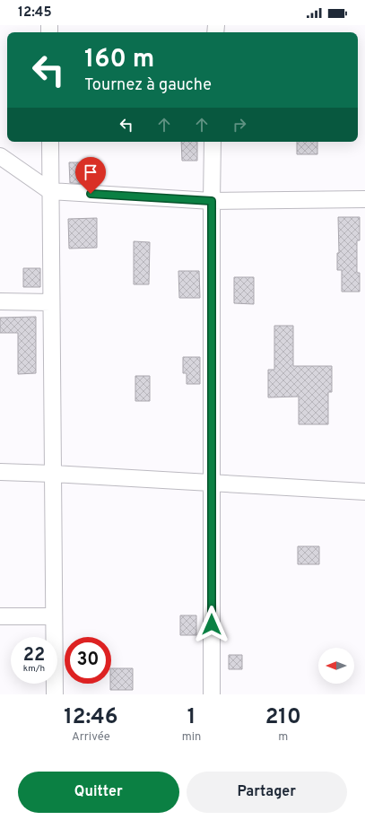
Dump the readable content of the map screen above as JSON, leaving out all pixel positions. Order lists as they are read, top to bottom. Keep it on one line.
{"north":"left","page":{"status":"12:45","turn":["160 m","Tournez à gauche"],"speed":"22 km/h","limit":"30","eta":["12:46","Arrivée","1","min","210","m"],"buttons":["Quitter","Partager"]}}
